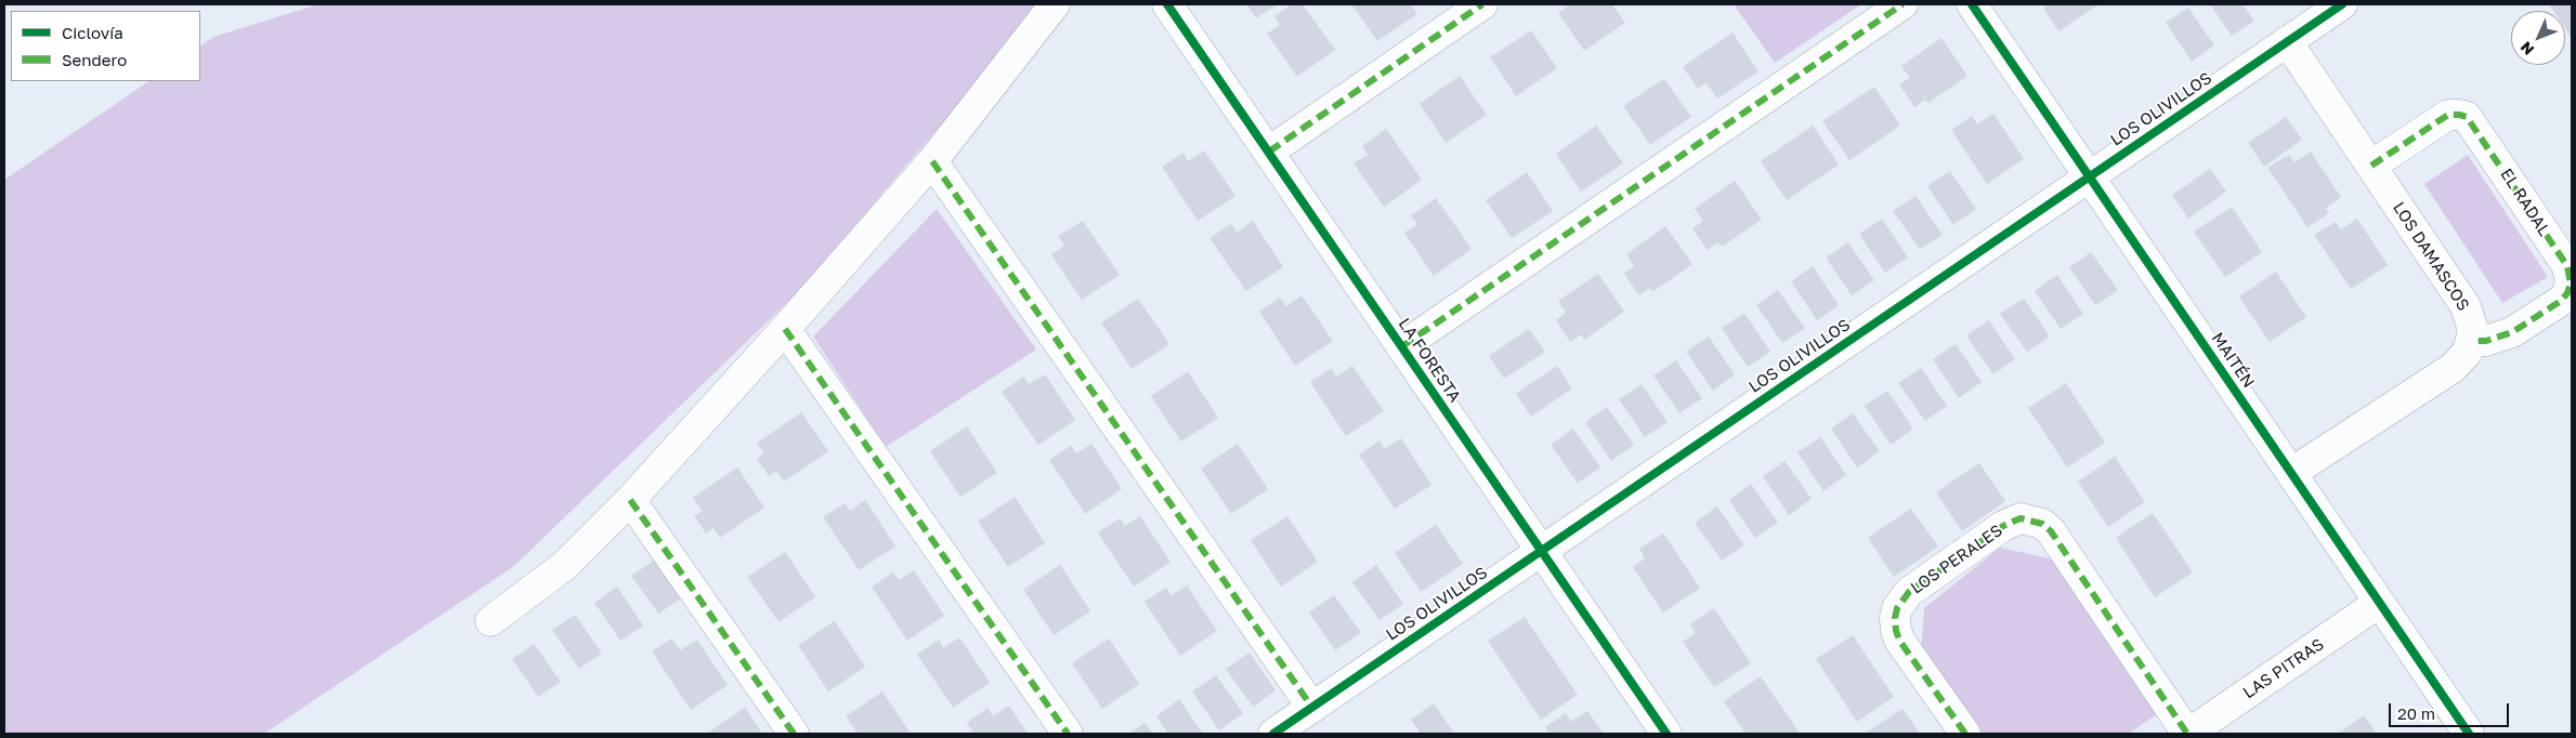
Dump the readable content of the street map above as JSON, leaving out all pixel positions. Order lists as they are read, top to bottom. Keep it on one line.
{"streets":{"street":["LOS OLIVILLOS","EL RADAL","LOS DAMASCOS","LA FORESTA","MAITÉN","LOS PERALES","LAS PITRAS"]},"crossings":[["LOS OLIVILLOS","LOS DAMASCOS"],["LOS OLIVILLOS","LA FORESTA"],["LOS OLIVILLOS","MAITÉN"],["EL RADAL","LOS DAMASCOS"],["MAITÉN","LAS PITRAS"],["LOS PERALES","LAS PITRAS"]],"legend":["Ciclovía","Sendero"],"scale_bar":"20 m","north":"bottom left"}
